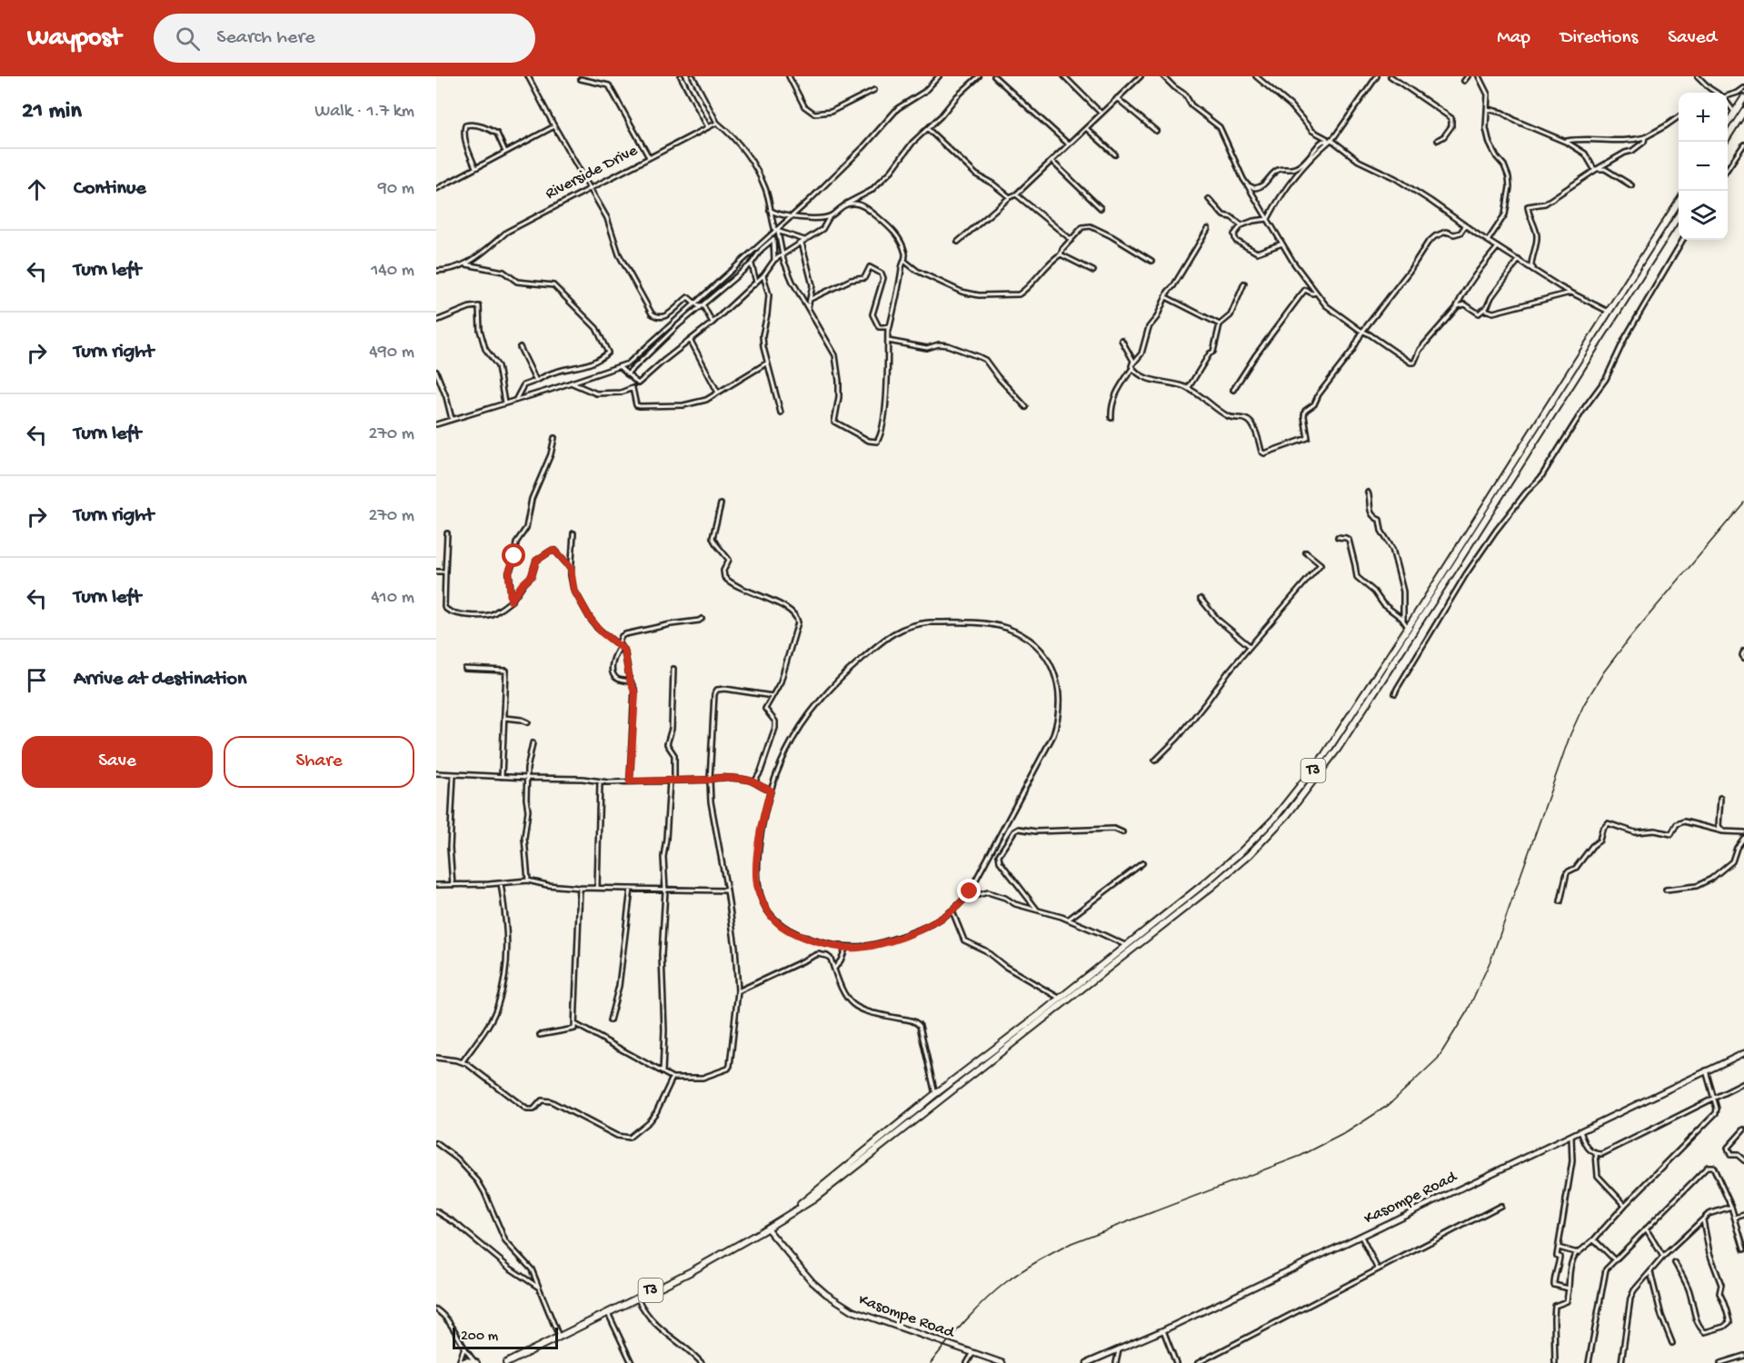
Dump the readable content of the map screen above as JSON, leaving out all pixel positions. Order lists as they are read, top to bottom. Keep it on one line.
{"streets":{"highway":["T3"],"street":["Riverside Drive","Kasompe Road"]},"crossings":[["T3","Kasompe Road"]],"scale_bar":"200 m","page":{"header":"Waypost","search":"Search here","nav":["Map","Directions","Saved"],"heading":["21 min","Walk · 1.7 km"],"map_buttons":["+","−"],"list":[["Continue","90 m"],["Turn left","140 m"],["Turn right","490 m"],["Turn left","270 m"],["Turn right","270 m"],["Turn left","410 m"],"Arrive at destination"],"buttons":["Save","Share"],"scale":"200 m"}}
